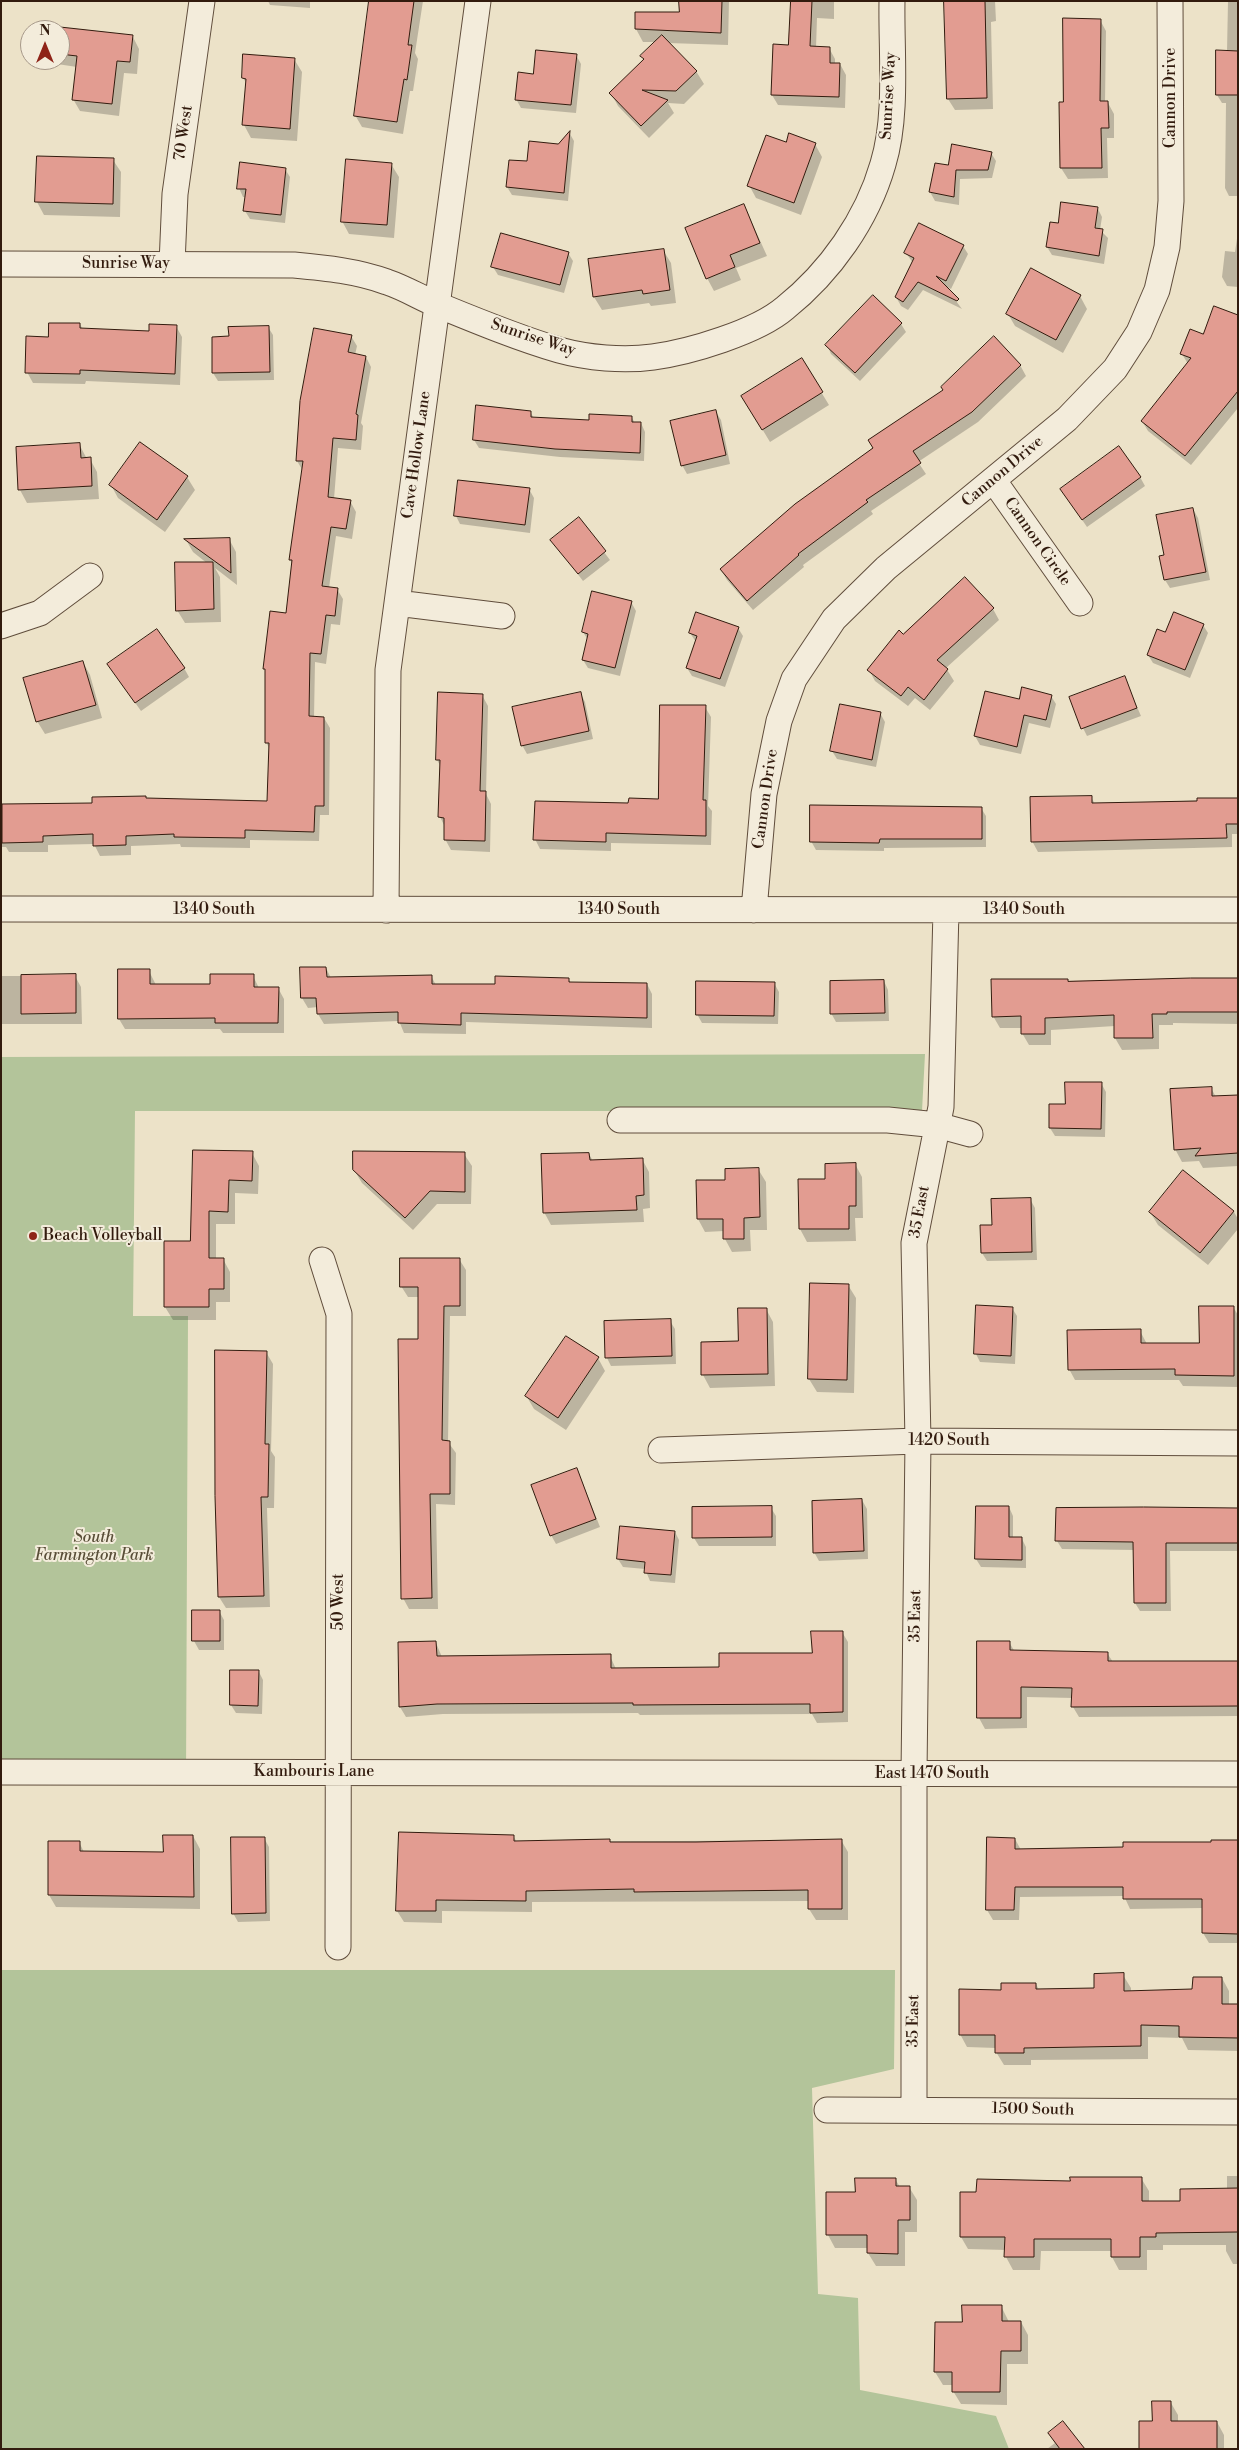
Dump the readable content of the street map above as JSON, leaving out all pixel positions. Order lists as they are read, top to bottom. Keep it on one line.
{"streets":{"street":["Sunrise Way","Cannon Drive","70 West","Cave Hollow Lane","Cannon Circle","1340 South","35 East","1420 South","50 West","Kambouris Lane","East 1470 South","1500 South"]},"crossings":[["Sunrise Way","70 West"],["Sunrise Way","Cave Hollow Lane"],["Cannon Drive","Cannon Circle"],["Cannon Drive","1340 South"],["Cave Hollow Lane","1340 South"],["1340 South","35 East"],["35 East","1420 South"],["35 East","East 1470 South"],["35 East","1500 South"],["50 West","Kambouris Lane"],["Kambouris Lane","East 1470 South"]],"parks":["South Farmington Park"],"places":["Beach Volleyball"],"north":"top"}
